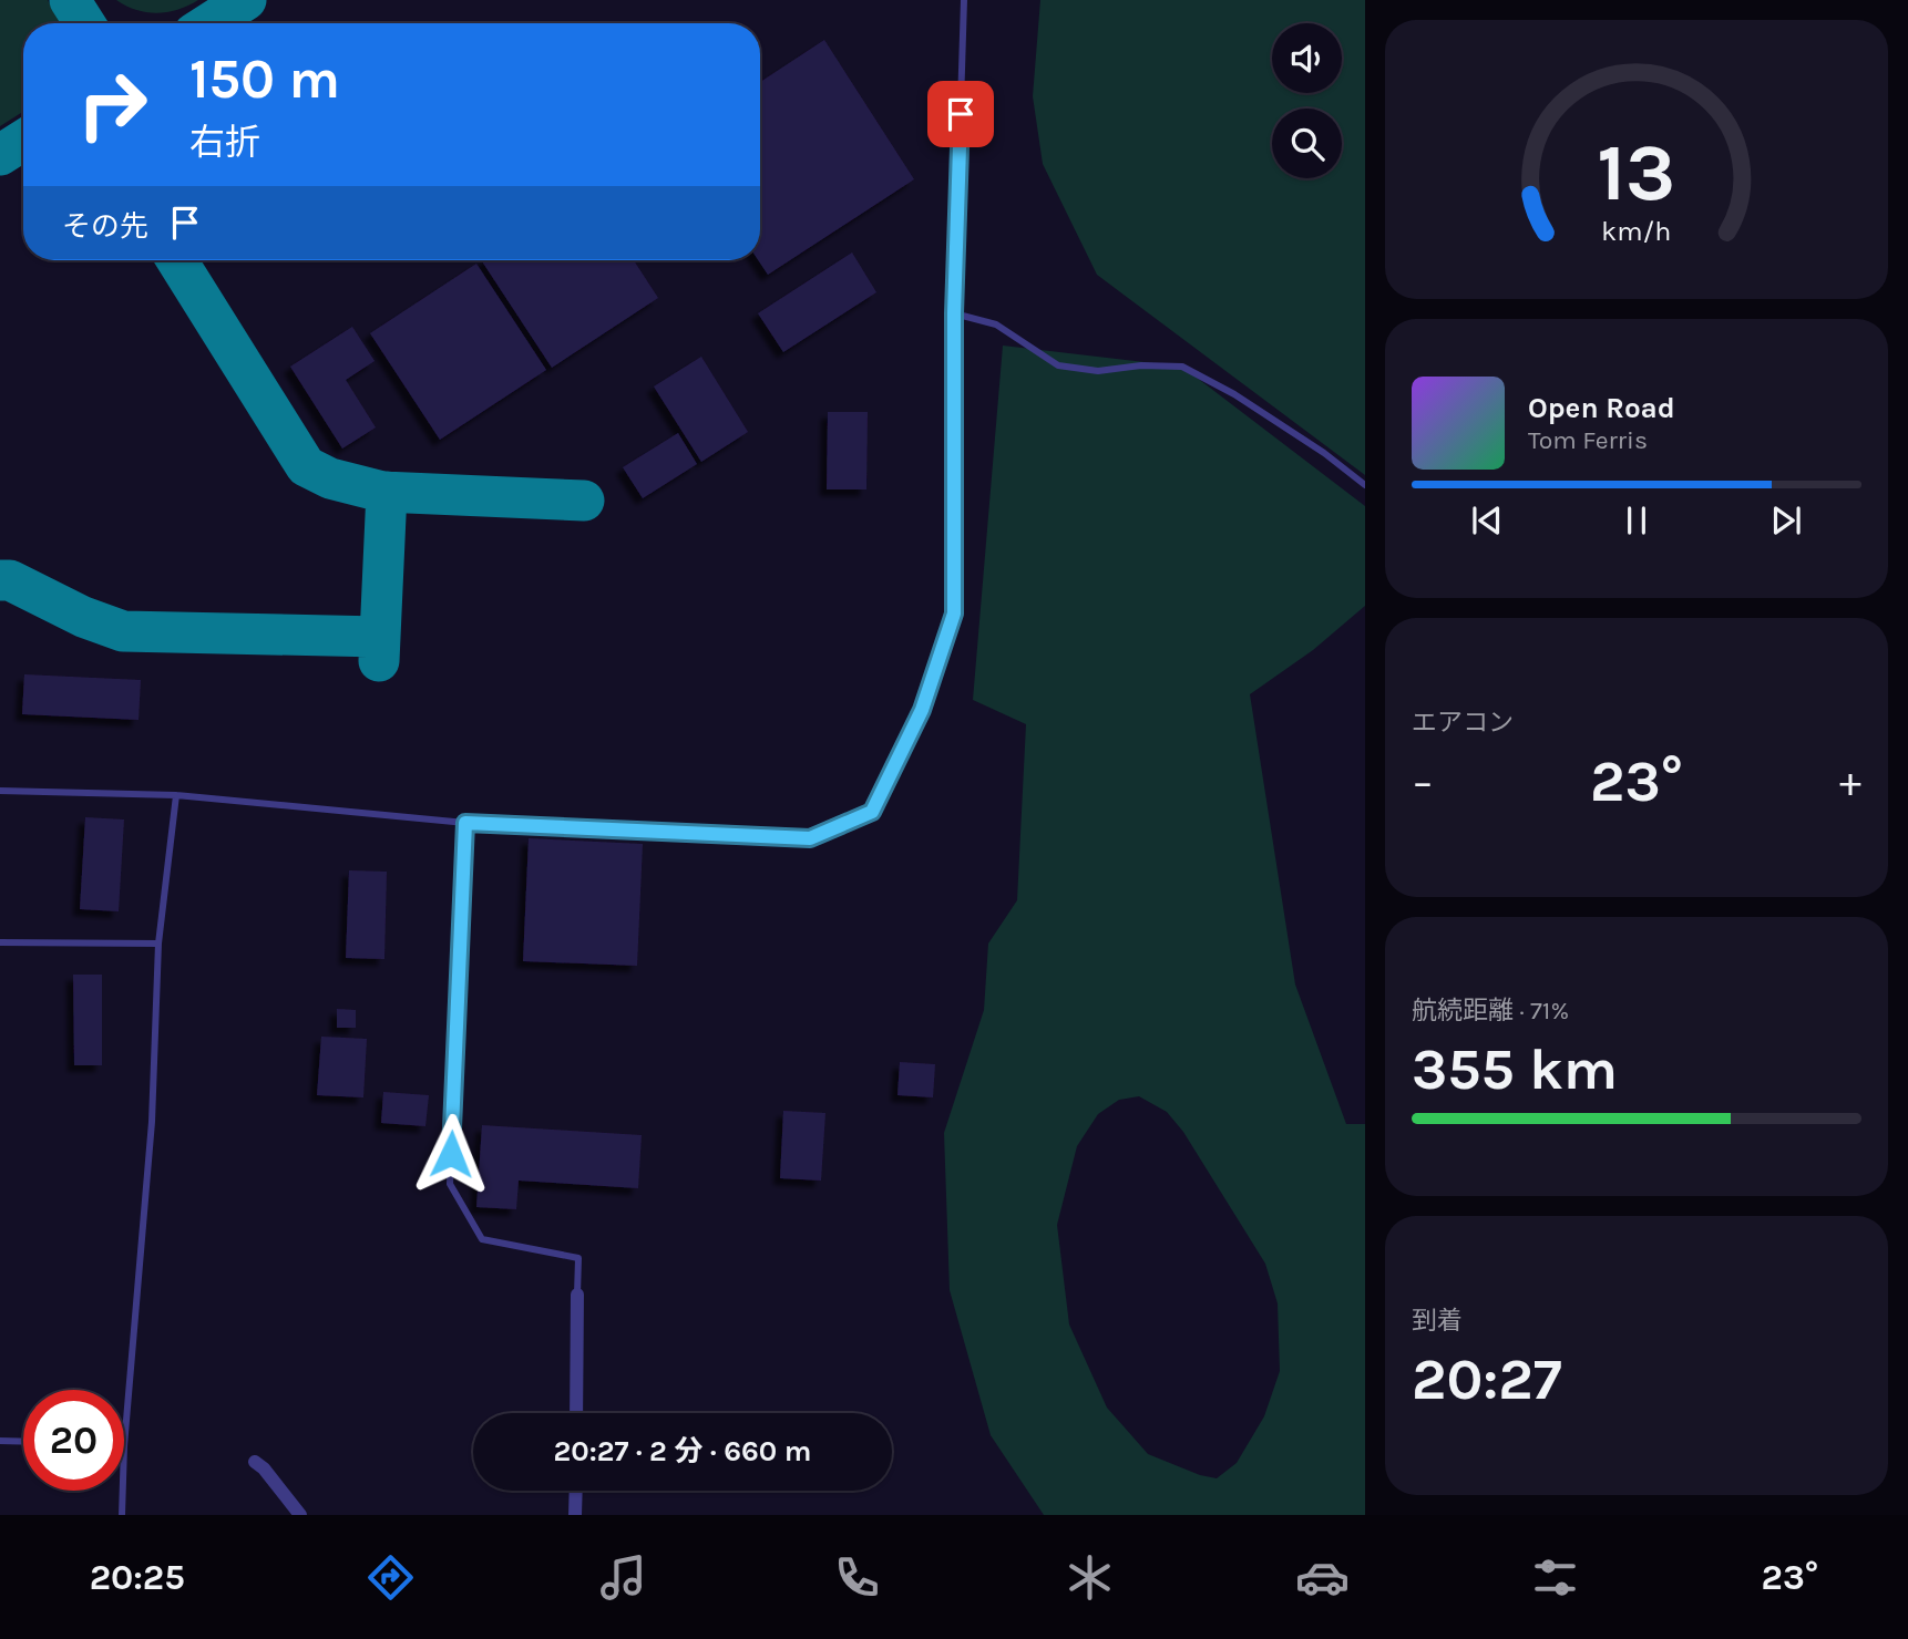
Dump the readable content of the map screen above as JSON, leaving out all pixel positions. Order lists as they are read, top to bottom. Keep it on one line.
{"page":{"turn":["150 m","右折"],"then":"その先","song":["Open Road","Tom Ferris"],"tile":["エアコン",["航続距離 · 71%","355 km"],["到着","20:27"]],"heat":["−","23°","+"],"limit":"20","trip":"20:27 · 2 分 · 660 m","tabs":["20:25","23°"],"gauge":["13","km/h"]}}
